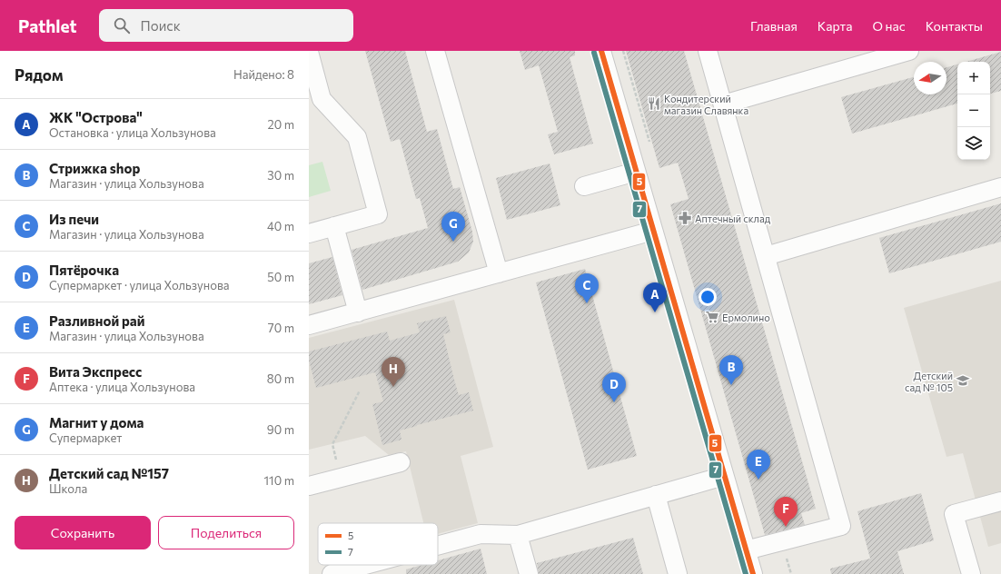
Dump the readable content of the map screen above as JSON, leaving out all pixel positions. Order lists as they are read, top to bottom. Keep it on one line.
{"places":{"restaurant":["Кондитерский магазин Славянка"],"pharmacy":["Аптечный склад"],"supermarket":["Ермолино"],"school or university":["Детский сад № 105"]},"lines":["transit line 5","transit line 7"],"legend":["5","7"],"north":"left","page":{"header":"Pathlet","search":"Поиск","nav":["Главная","Карта","О нас","Контакты"],"heading":["Рядом","Найдено: 8"],"map_buttons":["+","−"],"list":[{"mark":"A","name":"ЖК \"Острова\"","note":"Остановка · улица Хользунова","value":"20 m"},{"mark":"B","name":"Стрижка shop","note":"Магазин · улица Хользунова","value":"30 m"},{"mark":"C","name":"Из печи","note":"Магазин · улица Хользунова","value":"40 m"},{"mark":"D","name":"Пятёрочка","note":"Супермаркет · улица Хользунова","value":"50 m"},{"mark":"E","name":"Разливной рай","note":"Магазин · улица Хользунова","value":"70 m"},{"mark":"F","name":"Вита Экспресс","note":"Аптека · улица Хользунова","value":"80 m"},{"mark":"G","name":"Магнит у дома","note":"Супермаркет","value":"90 m"},{"mark":"H","name":"Детский сад №157","note":"Школа","value":"110 m"}],"pins":["G","C","A","B","H","D","E","F"],"buttons":["Сохранить","Поделиться"]}}
